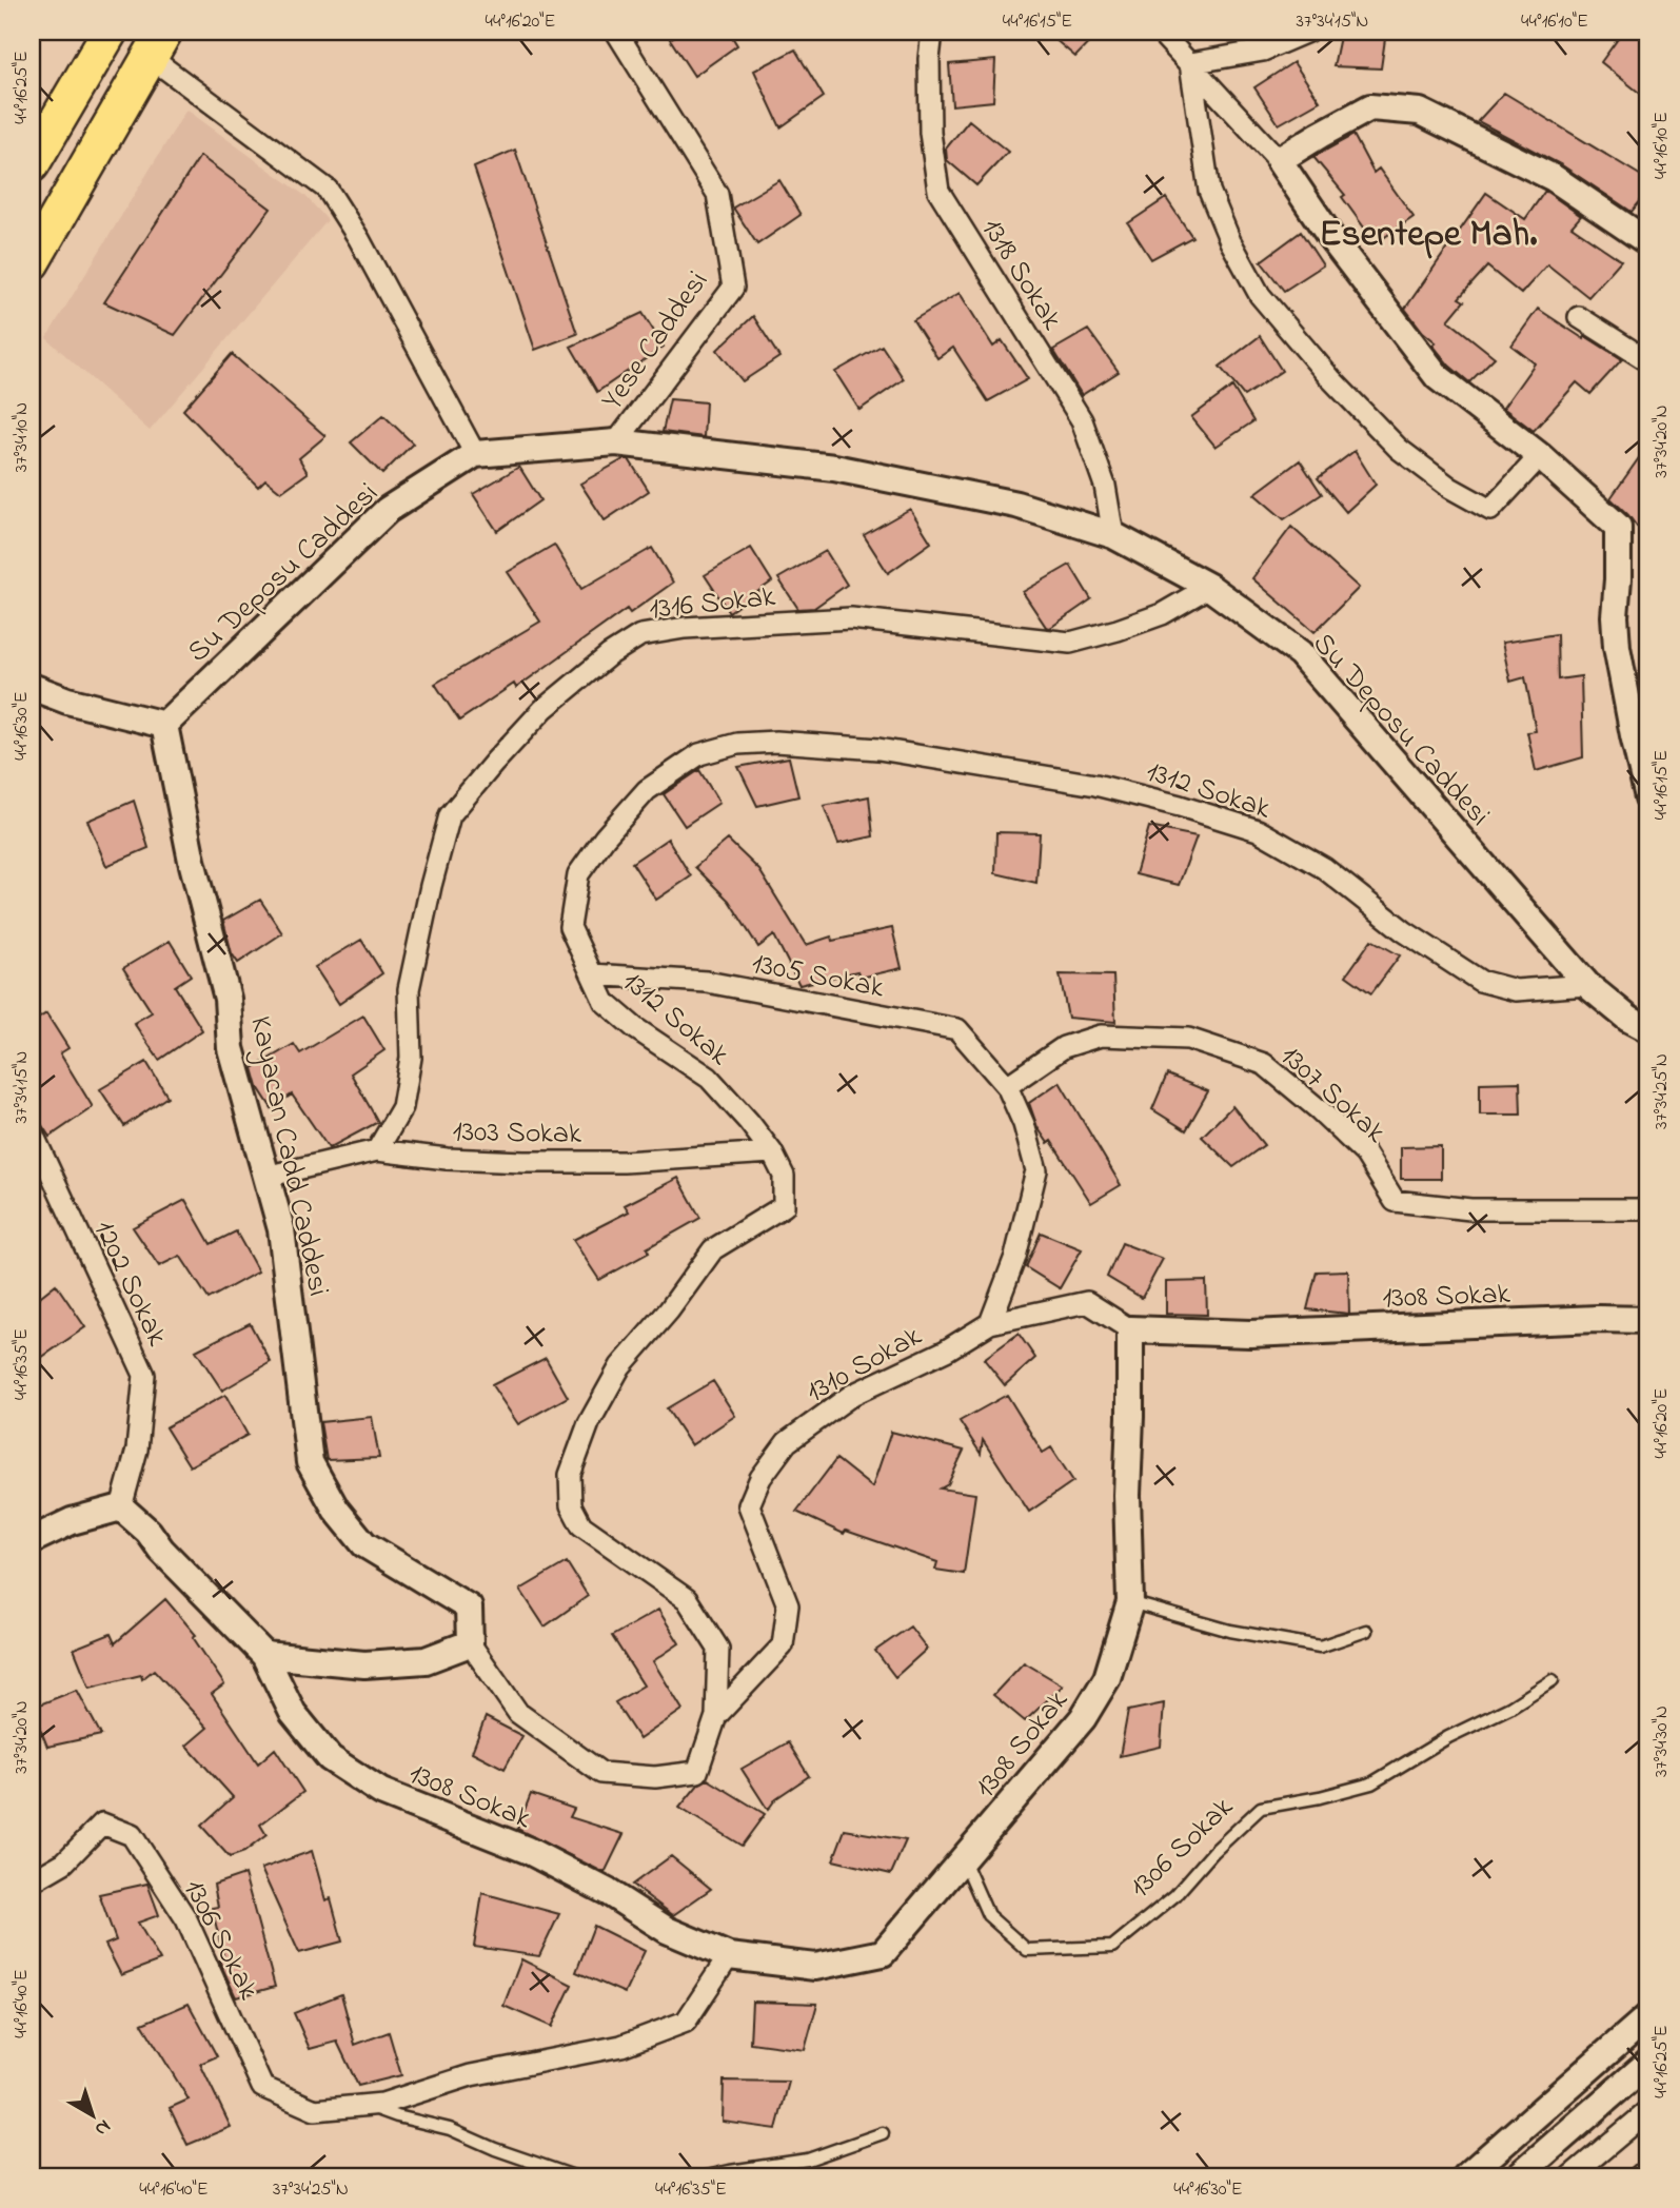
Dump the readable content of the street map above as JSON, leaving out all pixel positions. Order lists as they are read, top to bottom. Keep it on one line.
{"streets":{"street":["1318 Sokak","Yese Caddesi","Su Deposu Caddesi","1316 Sokak","1312 Sokak","1305 Sokak","1307 Sokak","1303 Sokak","Kayacan Cadd Caddesi","1202 Sokak","1308 Sokak","1310 Sokak","1306 Sokak"]},"crossings":[["1318 Sokak","Su Deposu Caddesi"],["Yese Caddesi","Su Deposu Caddesi"],["Su Deposu Caddesi","1316 Sokak"],["Su Deposu Caddesi","1312 Sokak"],["Su Deposu Caddesi","Kayacan Cadd Caddesi"],["1316 Sokak","1303 Sokak"],["1312 Sokak","1305 Sokak"],["1312 Sokak","1303 Sokak"],["1312 Sokak","1310 Sokak"],["1305 Sokak","1307 Sokak"],["1303 Sokak","Kayacan Cadd Caddesi"],["Kayacan Cadd Caddesi","1310 Sokak"],["1308 Sokak","1310 Sokak"],["1308 Sokak","1306 Sokak"]],"districts":["Esentepe Mah."],"north":"bottom right","coordinates":["44°16'20\"E","44°16'15\"E","37°34'15\"N","44°16'10\"E","44°16'25\"E","37°34'10\"N","37°34'20\"N","44°16'30\"E","37°34'25\"N","44°16'35\"E","37°34'30\"N","44°16'40\"E"]}
